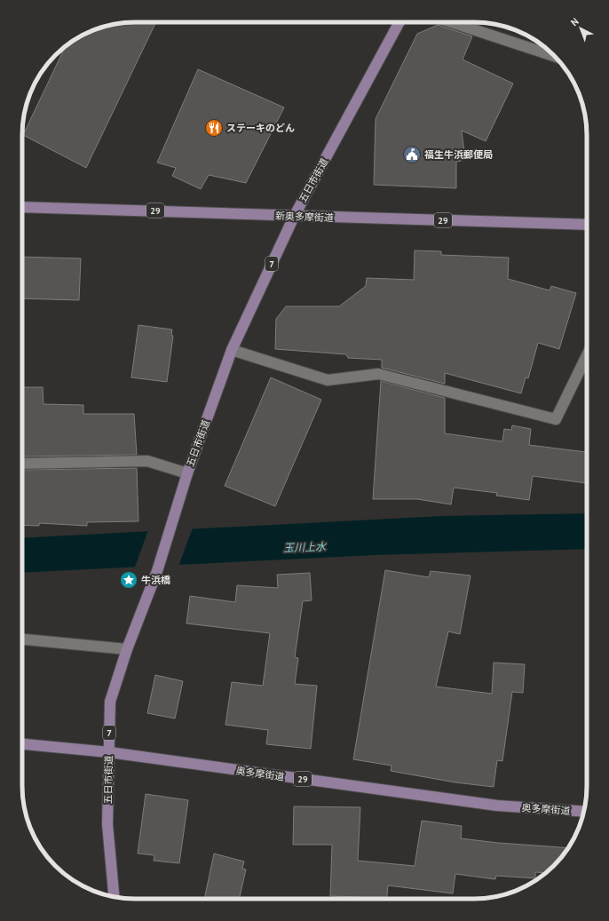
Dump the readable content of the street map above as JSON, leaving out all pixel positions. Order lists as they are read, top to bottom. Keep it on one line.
{"streets":{"main road":["五日市街道","29","新奥多摩街道","7","奥多摩街道"]},"crossings":[["五日市街道","新奥多摩街道"],["五日市街道","奥多摩街道"]],"water":["玉川上水"],"places":{"restaurant":["ステーキのどん"],"public building":["福生牛浜郵便局"],"place":["牛浜橋"]},"north":"top left"}
